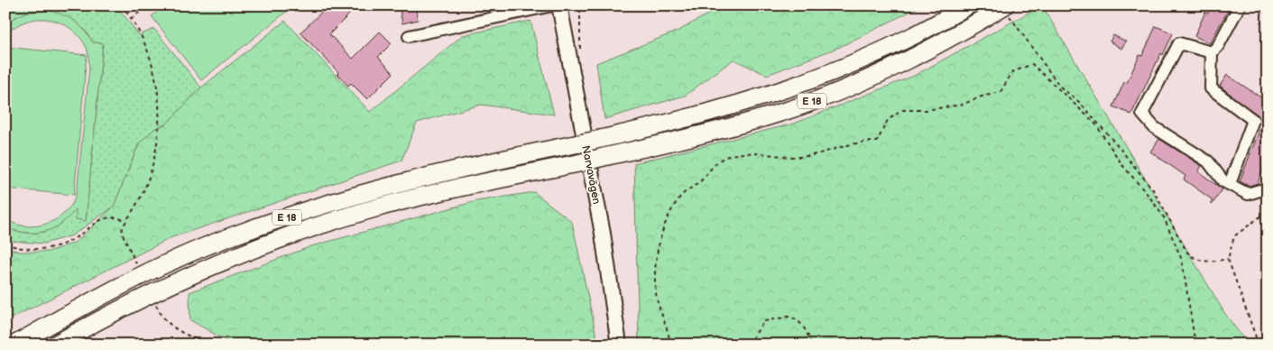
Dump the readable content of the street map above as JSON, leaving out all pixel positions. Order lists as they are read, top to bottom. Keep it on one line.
{"streets":{"highway":["E 18"],"main road":["Narvavägen"]}}
